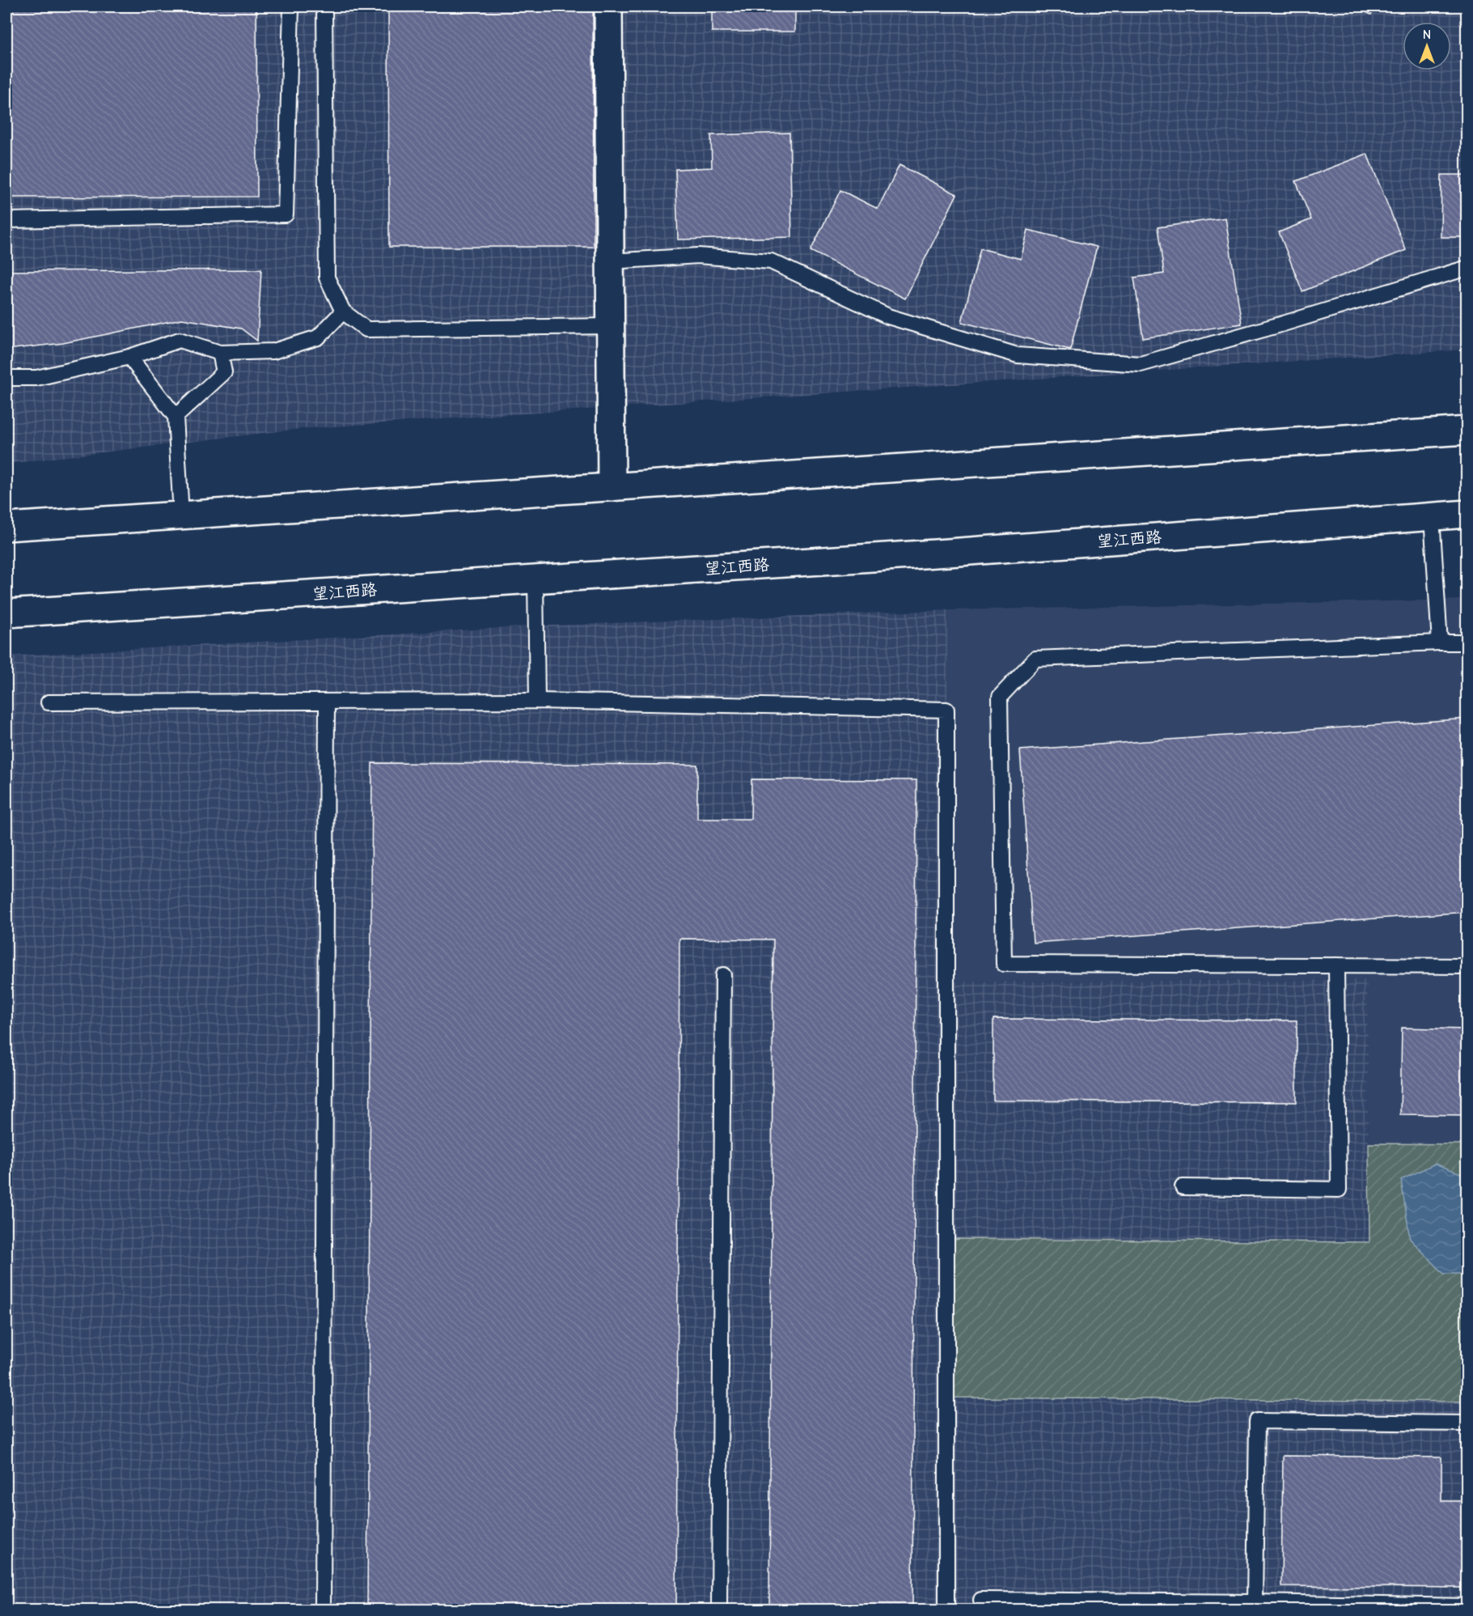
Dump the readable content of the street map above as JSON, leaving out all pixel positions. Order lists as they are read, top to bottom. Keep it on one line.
{"streets":{"main road":["望江西路"]},"north":"top"}
